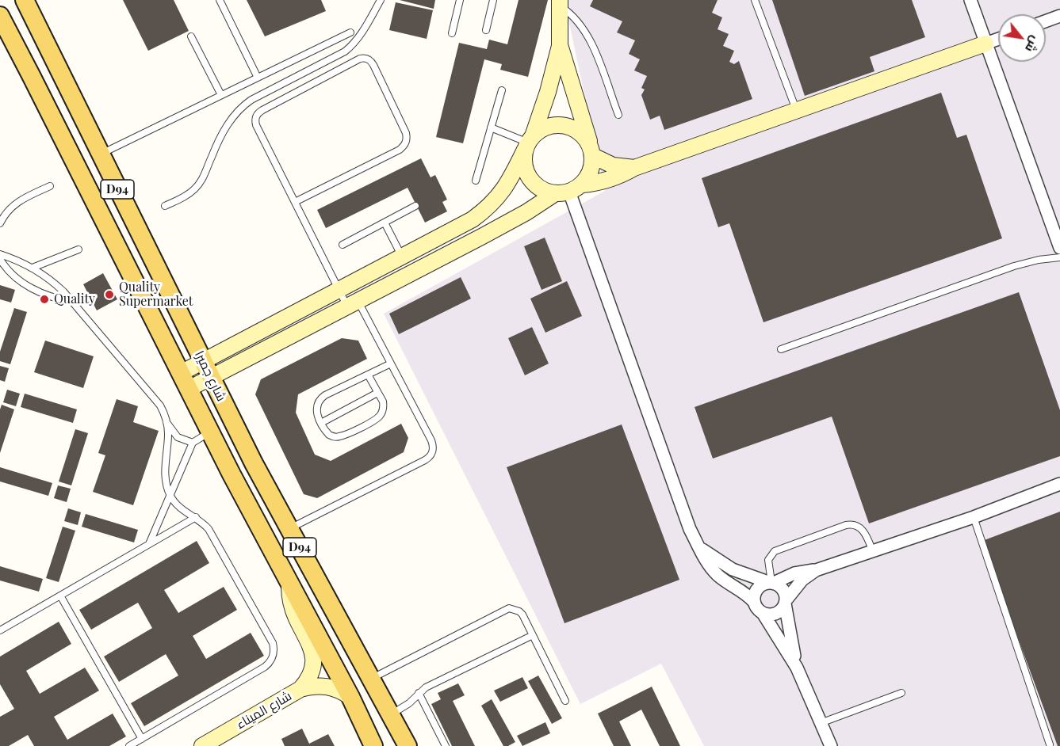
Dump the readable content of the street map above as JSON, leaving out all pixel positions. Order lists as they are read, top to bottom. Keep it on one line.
{"streets":{"main road":["D94","شارع جميرا"],"street":["شارع الميناء"]},"places":["Quality Supermarket","Quality"],"north":"bottom right"}
